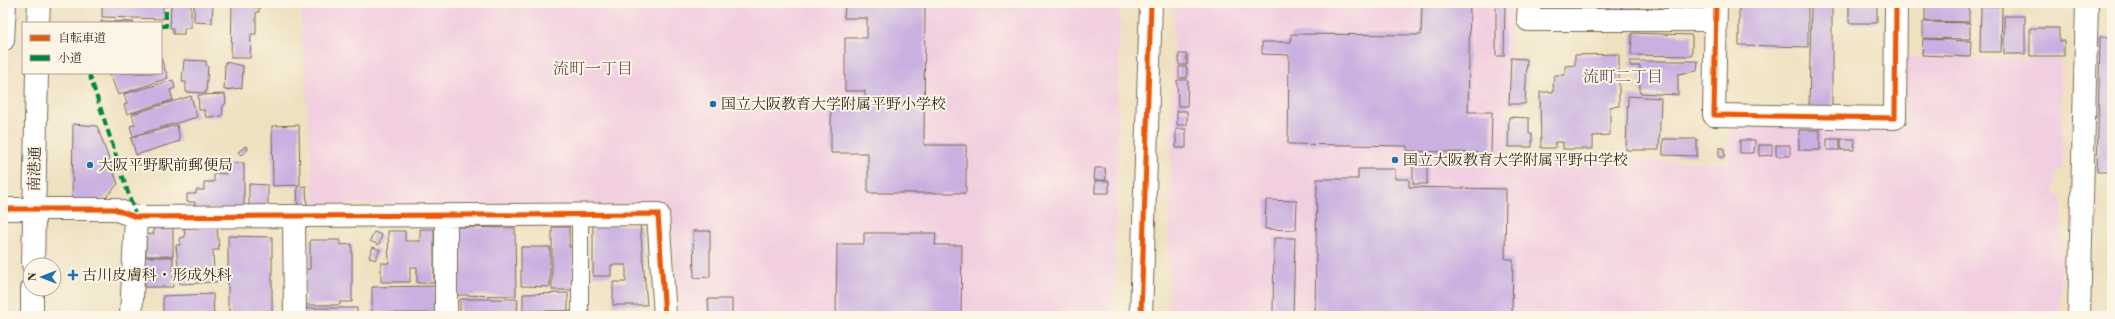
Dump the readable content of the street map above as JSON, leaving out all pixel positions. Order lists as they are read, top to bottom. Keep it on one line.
{"streets":{"street":["南港通"]},"districts":["流町一丁目","流町二丁目"],"places":{"other":["国立大阪教育大学附属平野小学校","国立大阪教育大学附属平野中学校","大阪平野駅前郵便局"],"health":["古川皮膚科・形成外科"]},"legend":["自転車道","小道"],"north":"left"}
